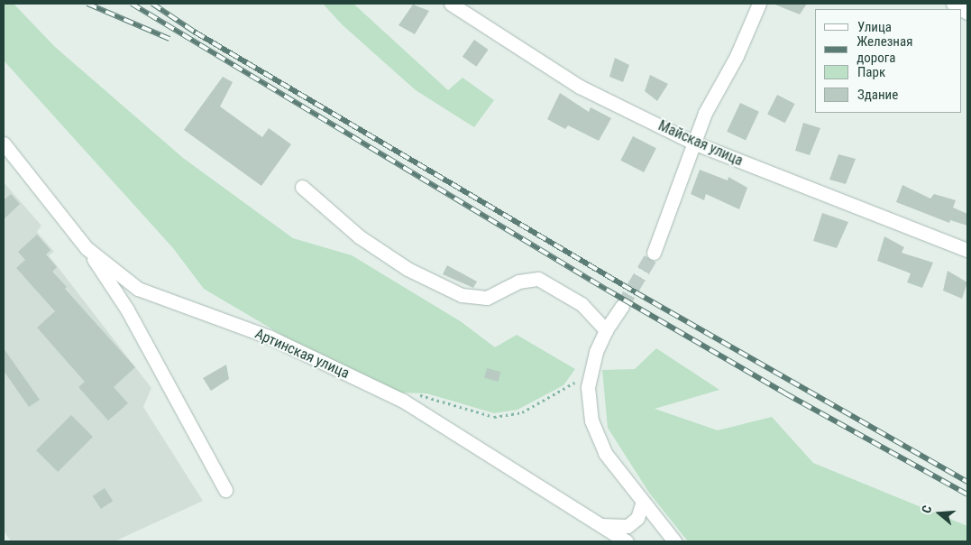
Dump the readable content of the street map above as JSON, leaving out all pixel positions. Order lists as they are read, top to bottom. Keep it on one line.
{"streets":{"street":["Майская улица","Артинская улица"]},"legend":["Улица","Железная дорога","Парк","Здание"],"north":"left"}
